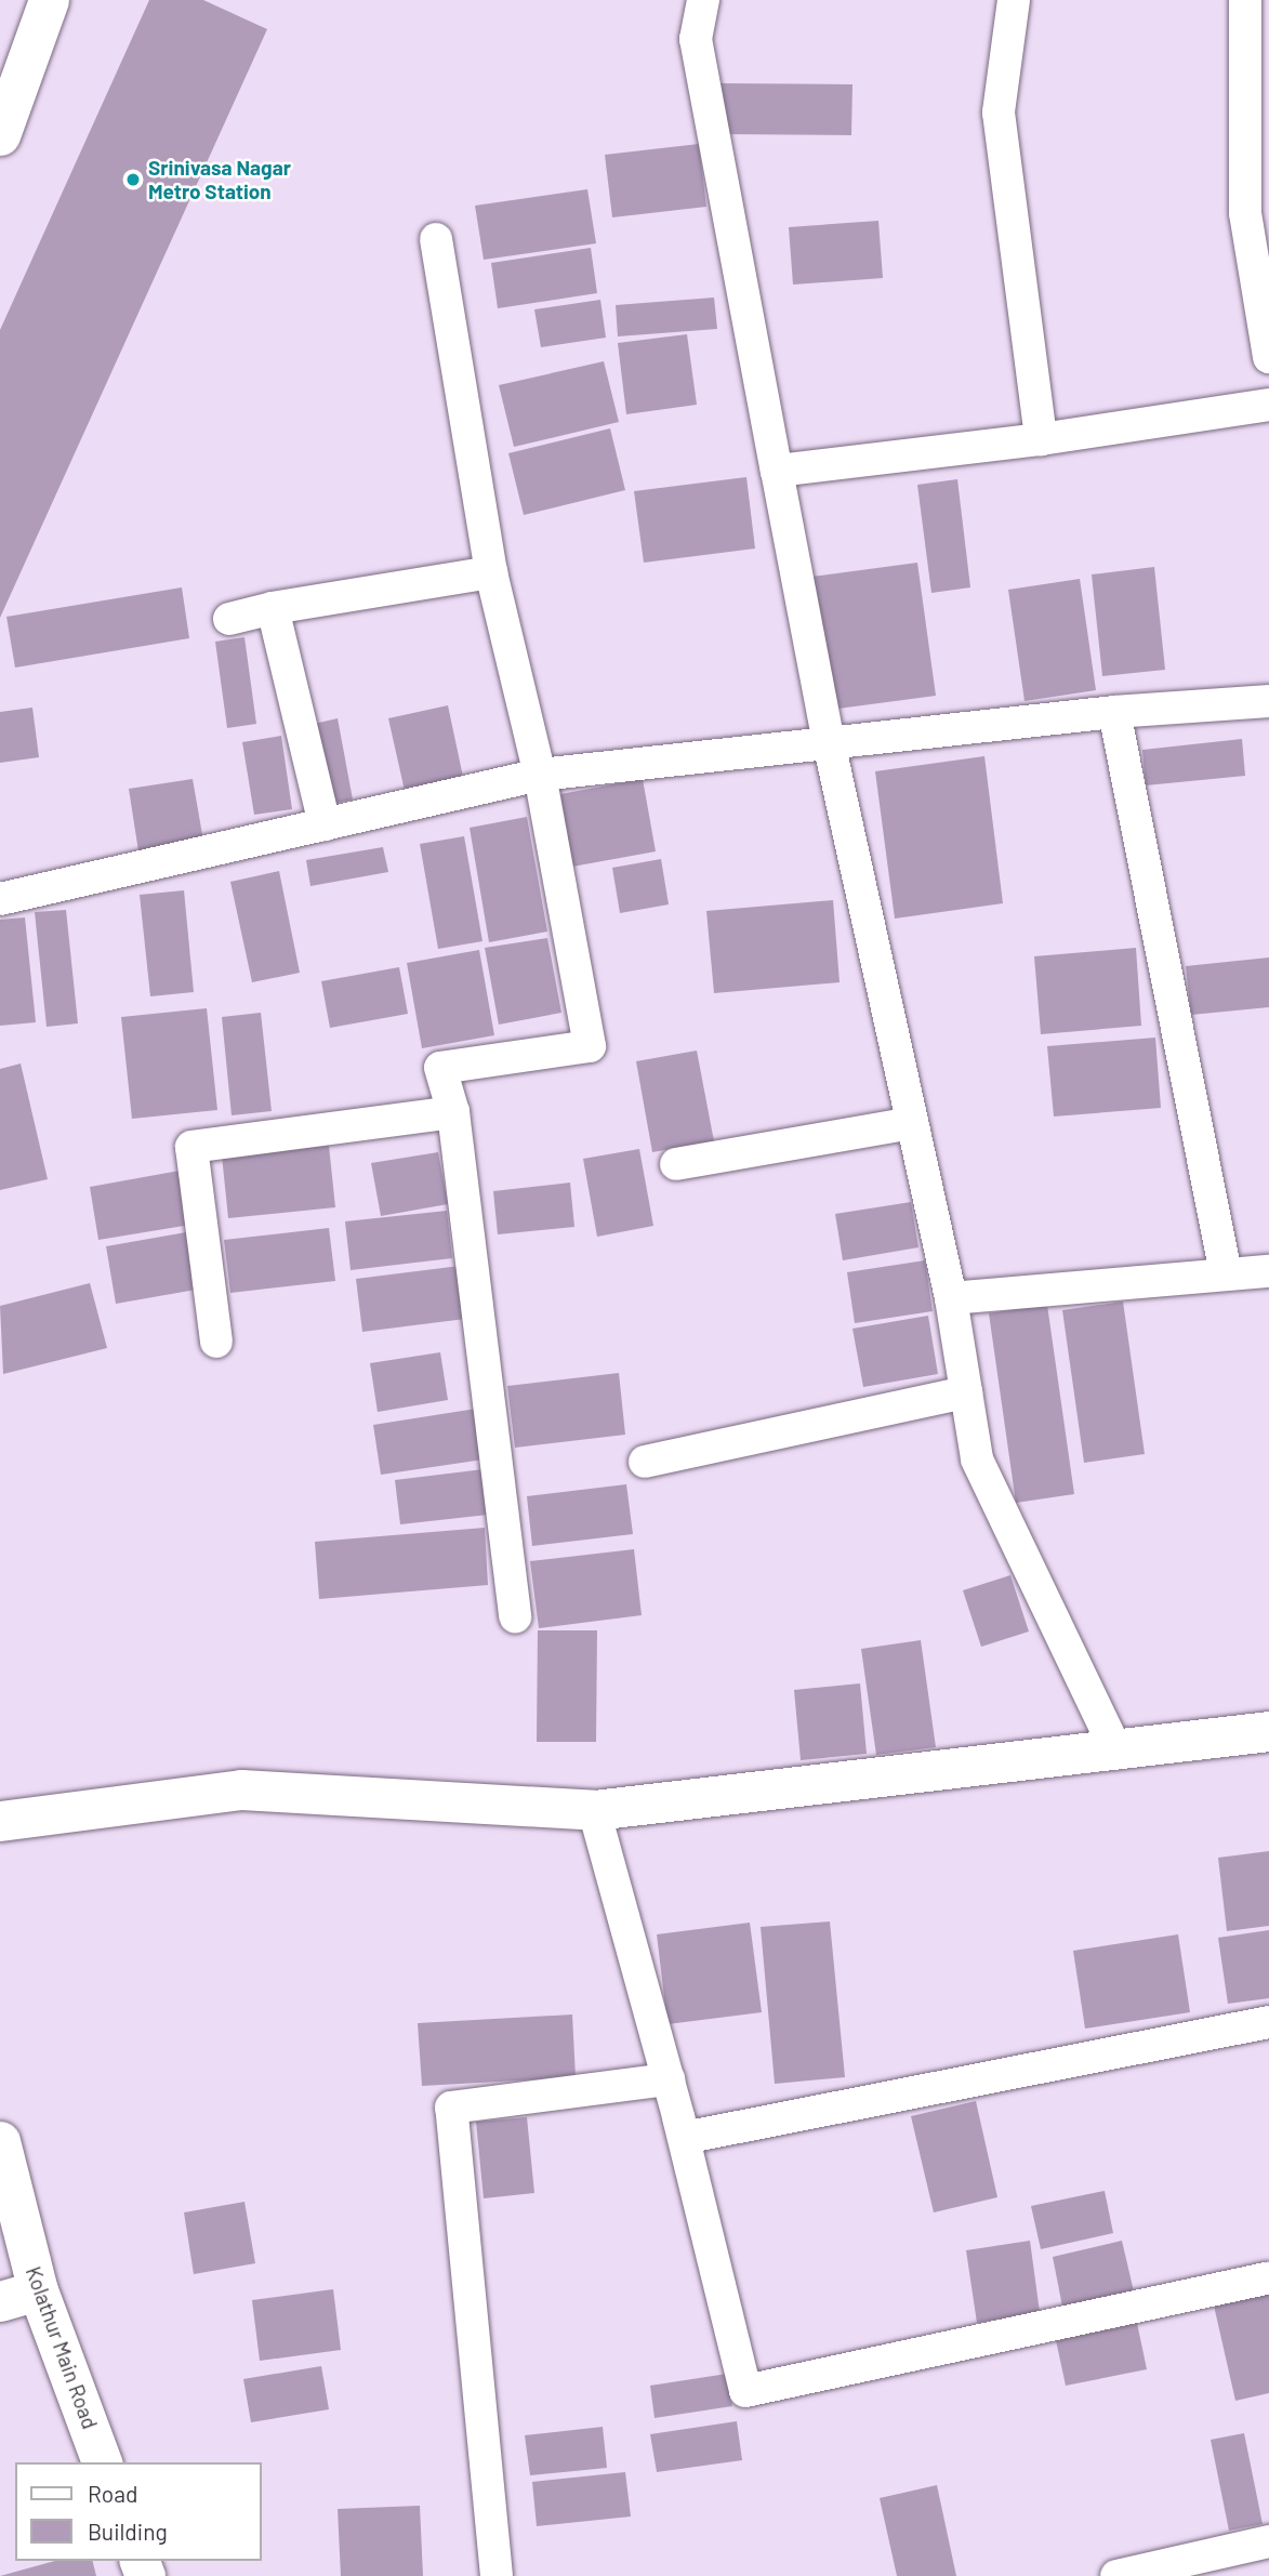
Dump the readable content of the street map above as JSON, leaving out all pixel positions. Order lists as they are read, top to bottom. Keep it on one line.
{"streets":{"street":["Kolathur Main Road"]},"places":["Srinivasa Nagar Metro Station"],"legend":["Road","Building"]}
